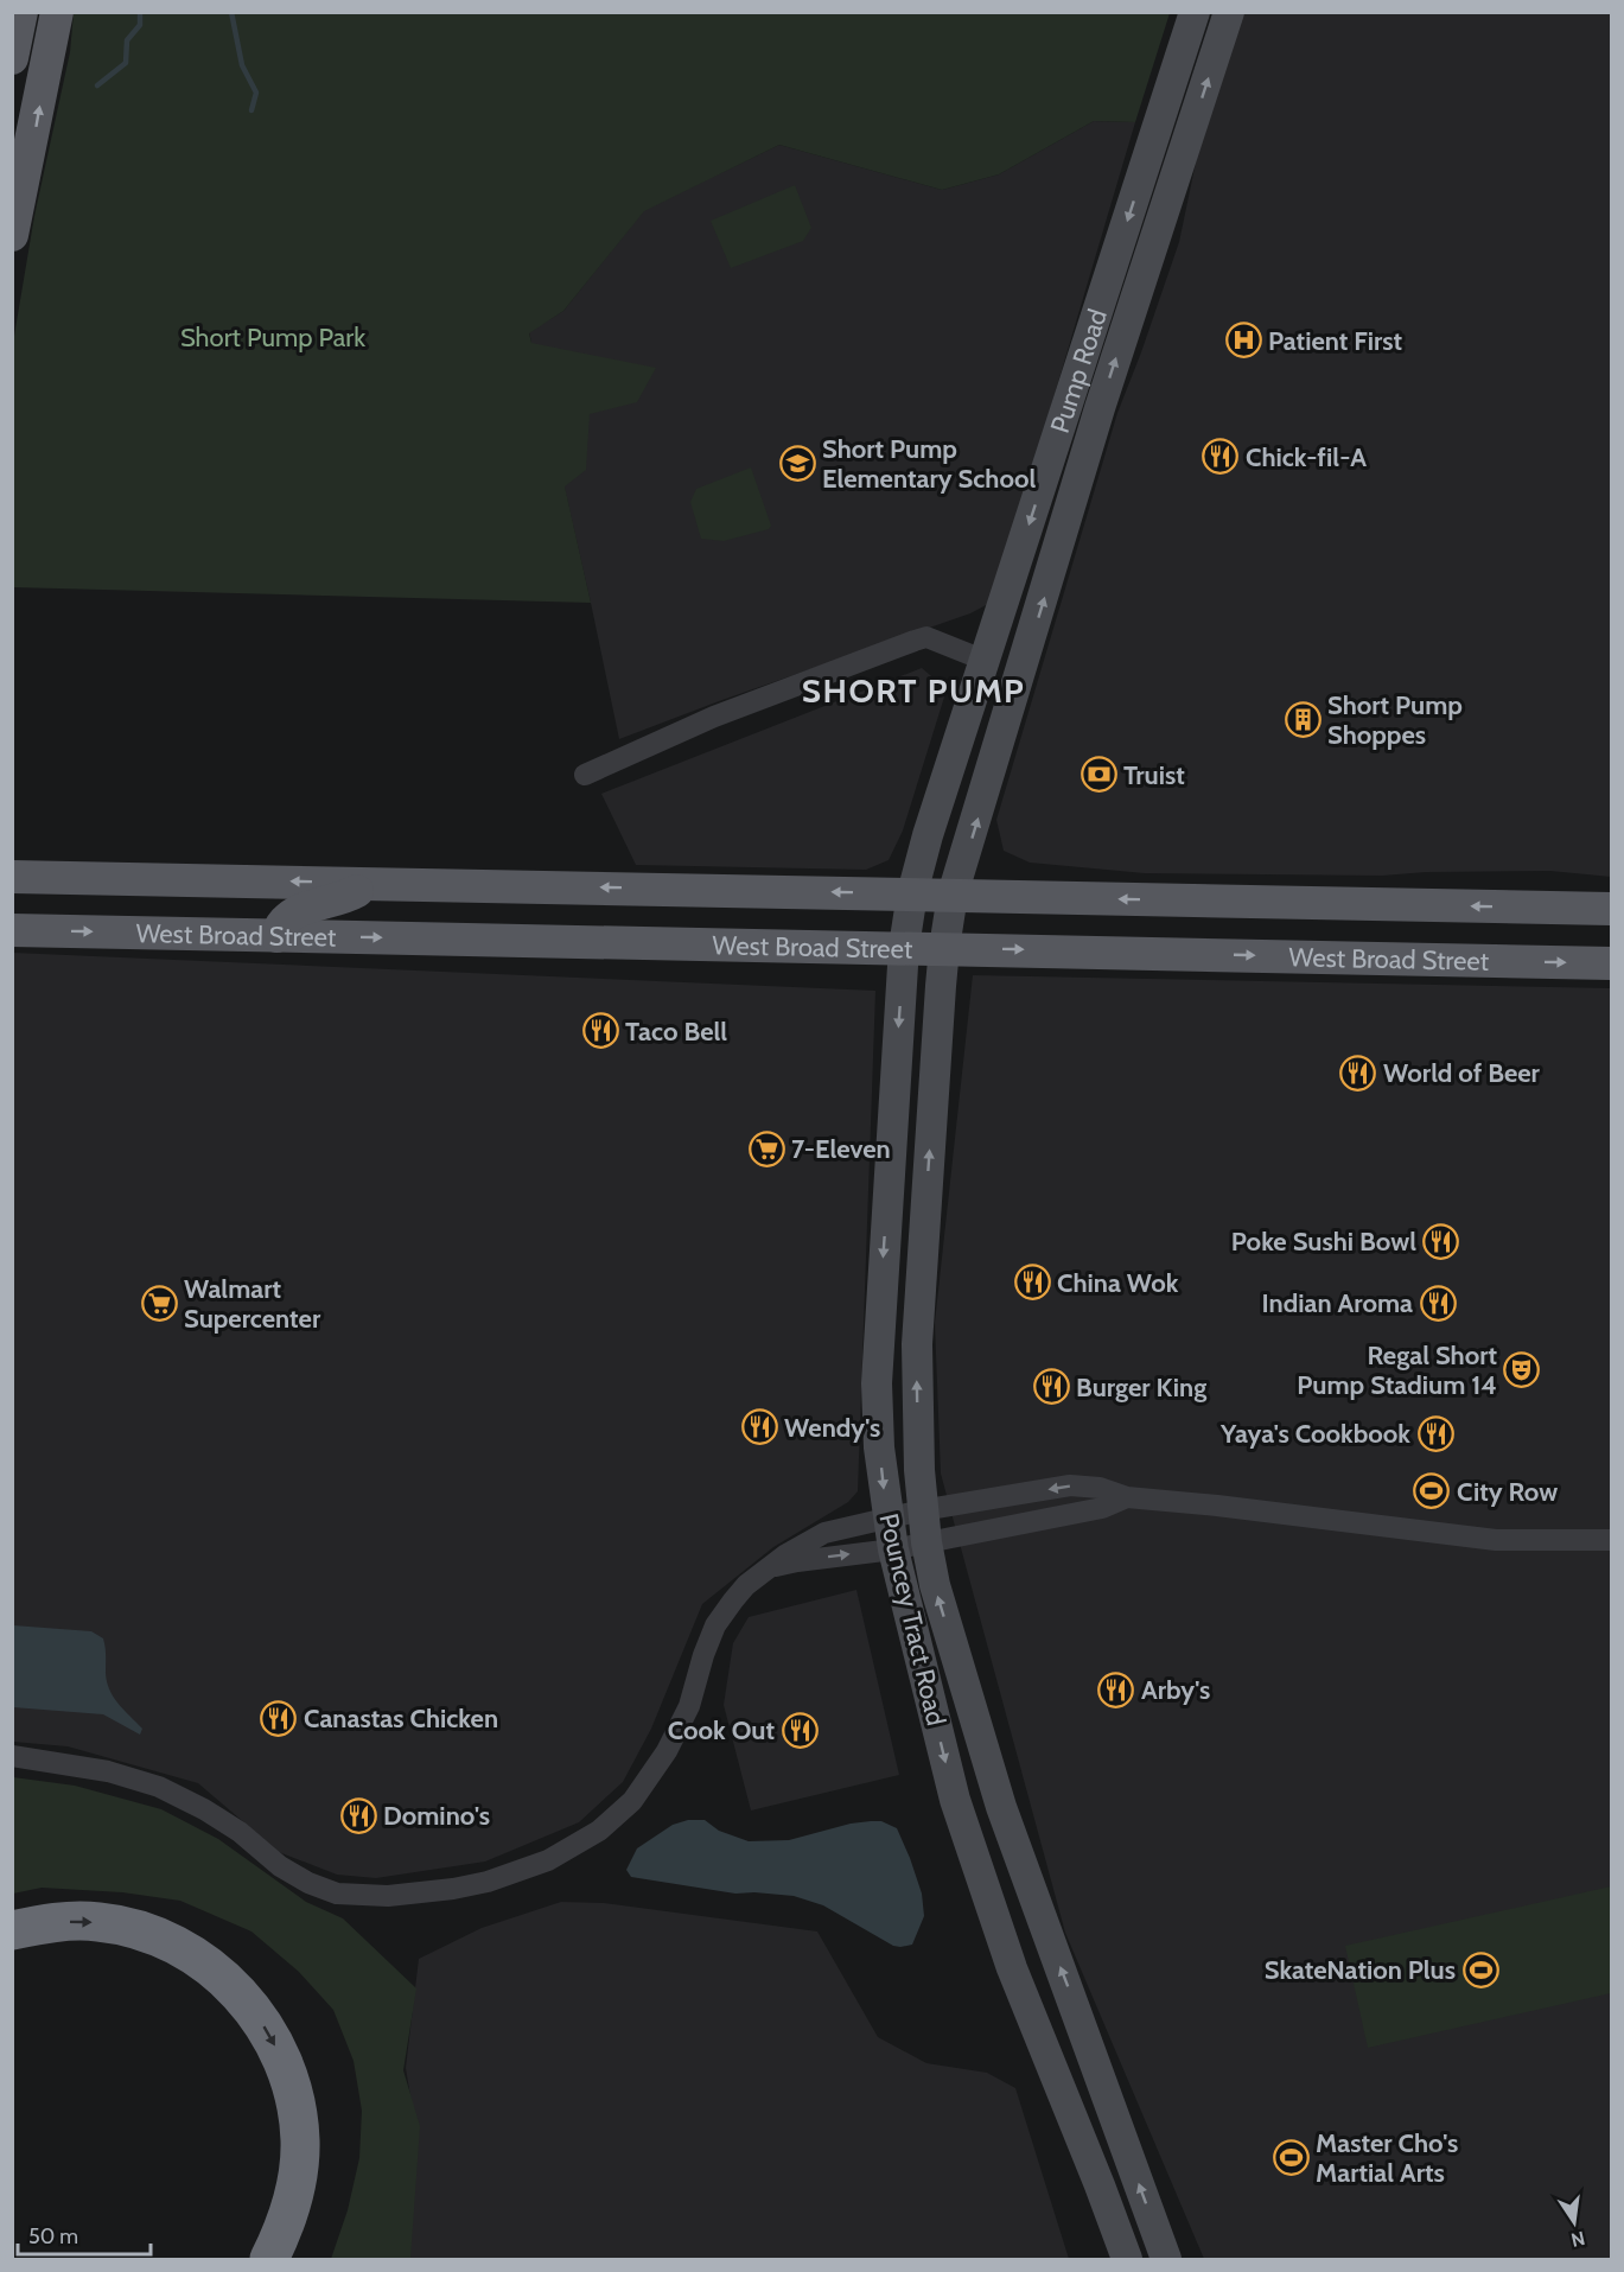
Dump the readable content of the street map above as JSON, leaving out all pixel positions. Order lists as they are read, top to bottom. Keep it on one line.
{"streets":{"main road":["Pump Road","West Broad Street","Pouncey Tract Road"]},"crossings":[["Pump Road","West Broad Street"],["Pump Road","Pouncey Tract Road"],["West Broad Street","Pouncey Tract Road"]],"districts":["SHORT PUMP"],"parks":["Short Pump Park"],"places":{"hospital":["Patient First"],"restaurant":["Chick-fil-A","Taco Bell","World of Beer","Poke Sushi Bowl","China Wok","Indian Aroma","Burger King","Wendy's","Yaya's Cookbook","Arby's","Canastas Chicken","Cook Out","Domino's"],"school or university":["Short Pump Elementary School"],"building":["Short Pump Shoppes"],"bank":["Truist"],"supermarket":["7-Eleven","Walmart Supercenter"],"theatre":["Regal Short Pump Stadium 14"],"sports":["City Row","SkateNation Plus","Master Cho's Martial Arts"]},"scale_bar":"50 m","north":"bottom"}
